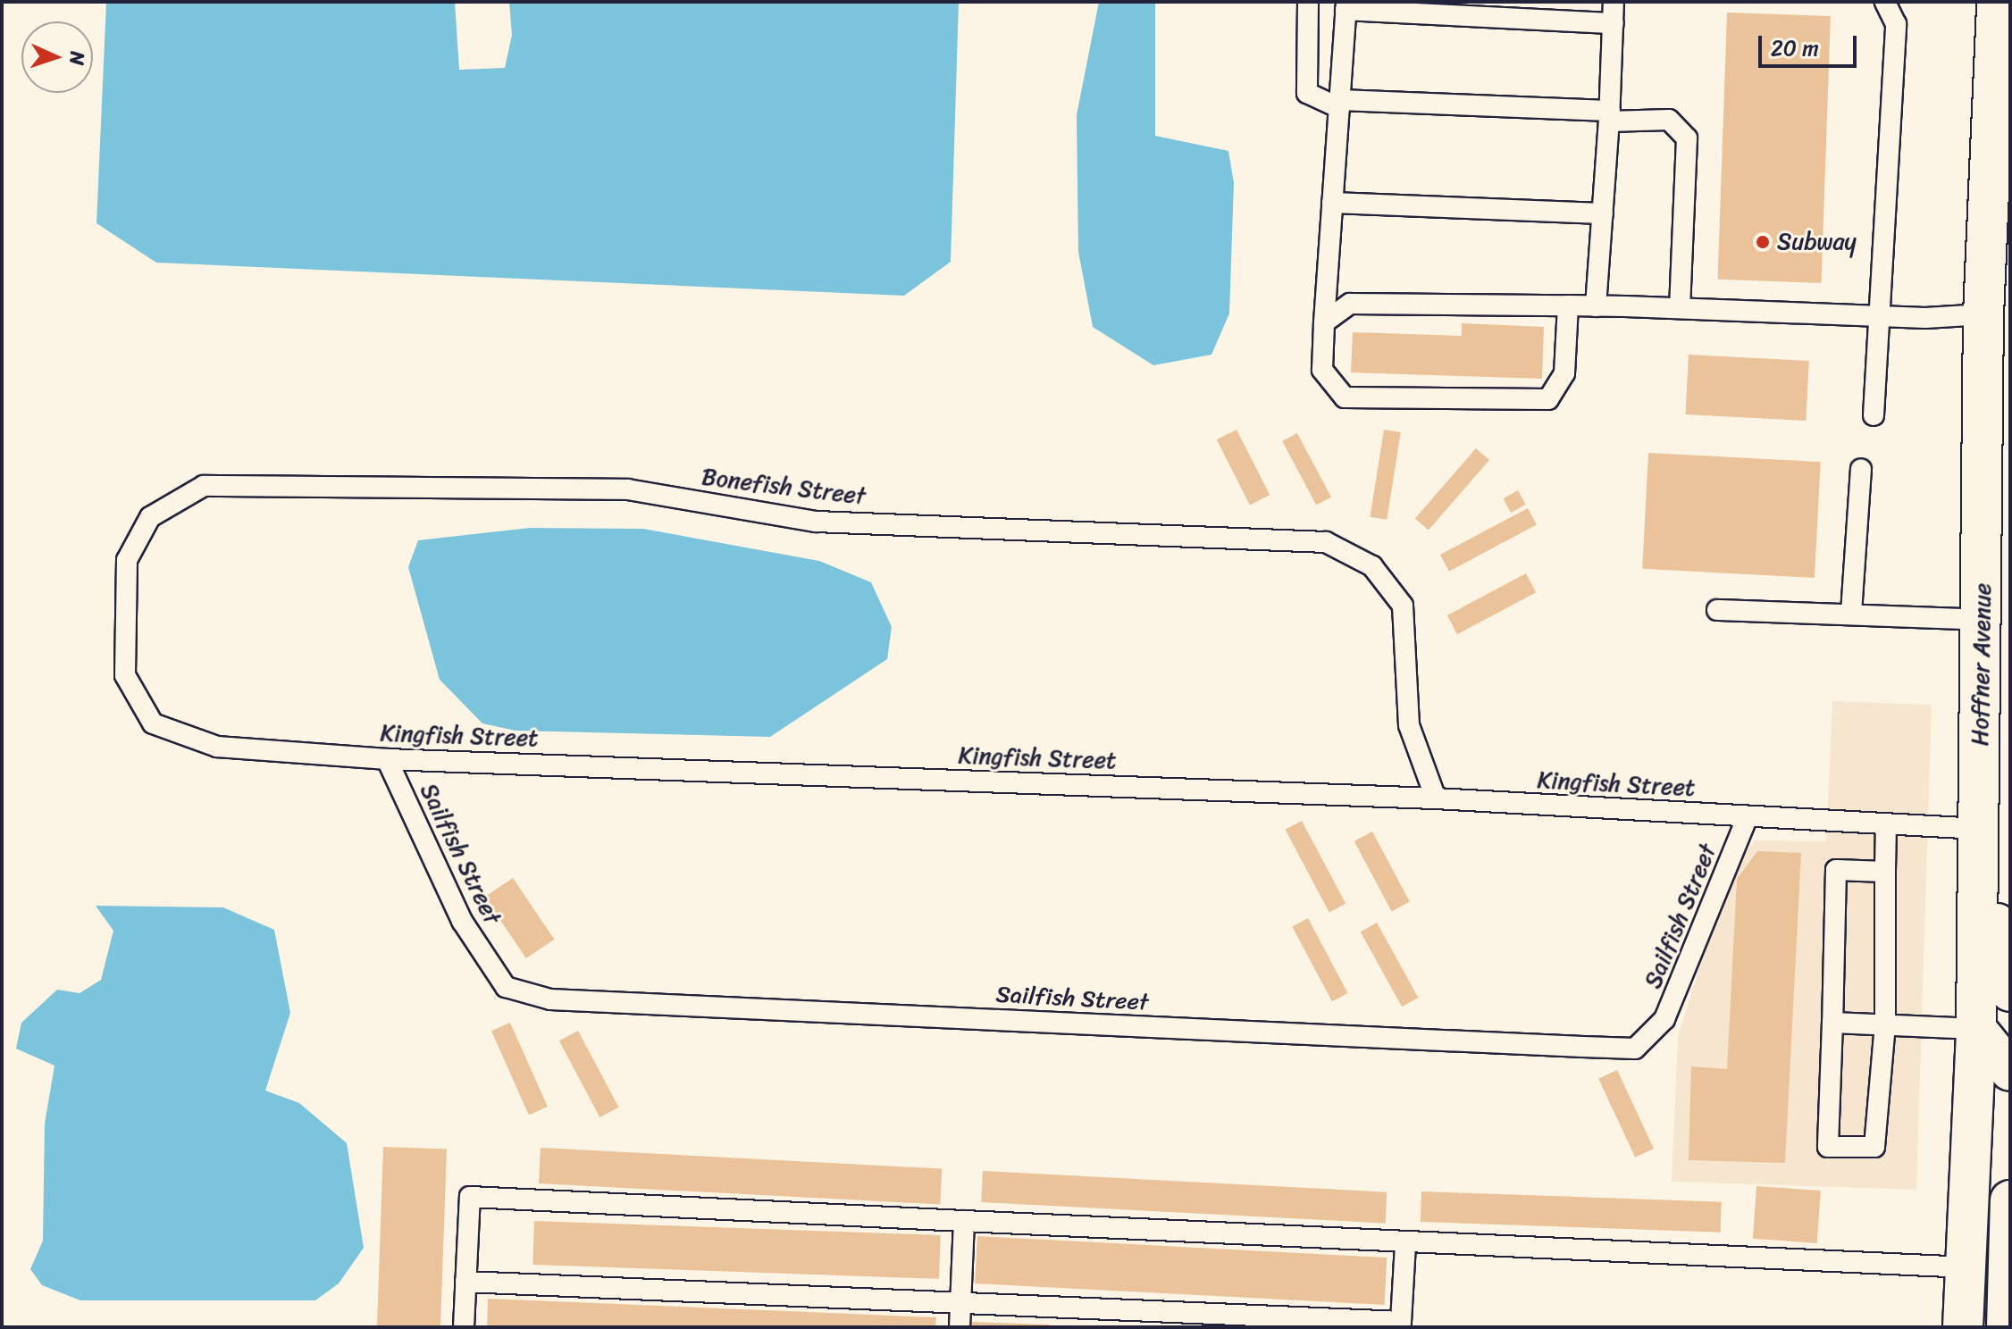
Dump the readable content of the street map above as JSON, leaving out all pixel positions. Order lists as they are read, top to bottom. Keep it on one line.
{"streets":{"main road":["Hoffner Avenue"],"lane":["Bonefish Street","Kingfish Street","Sailfish Street"]},"crossings":[["Bonefish Street","Kingfish Street"],["Hoffner Avenue","Kingfish Street"],["Kingfish Street","Sailfish Street"]],"places":["Subway"],"scale_bar":"20 m","north":"right"}
